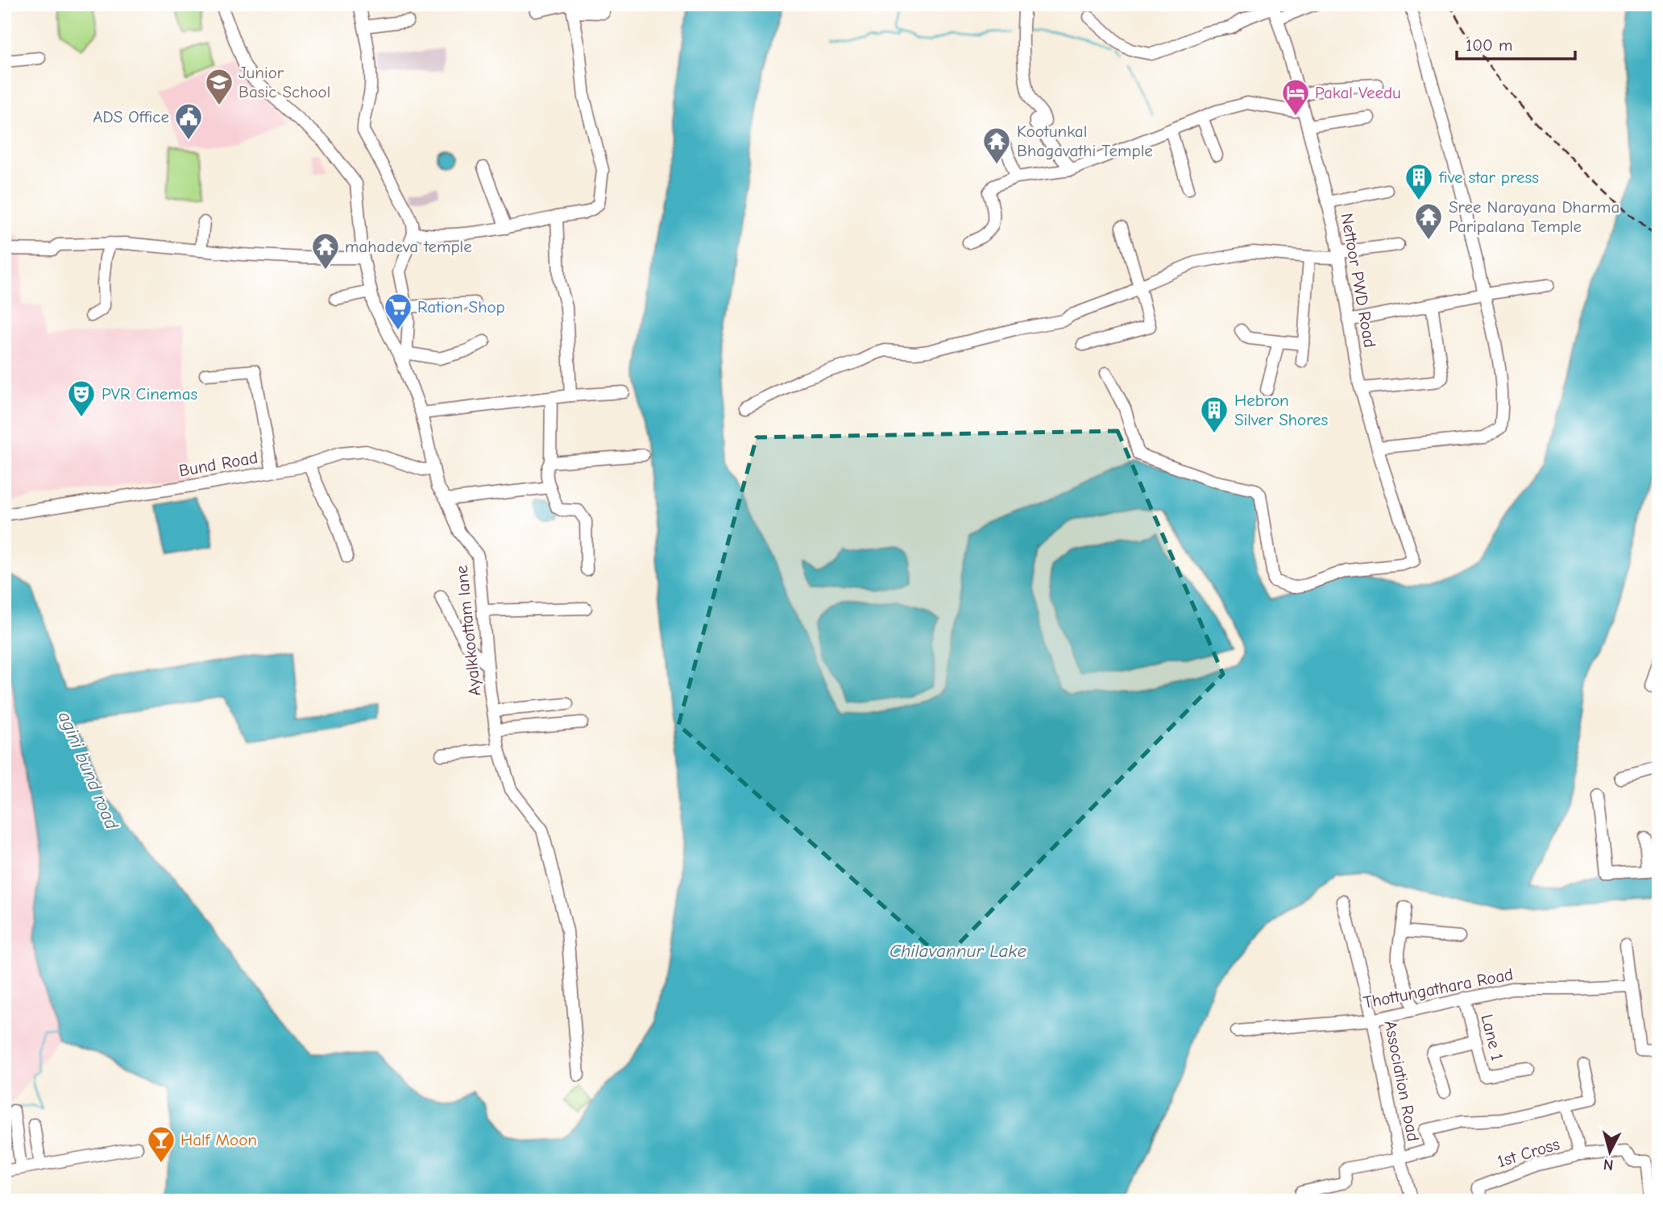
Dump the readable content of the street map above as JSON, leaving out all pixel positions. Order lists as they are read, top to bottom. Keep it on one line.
{"streets":{"street":["Nettoor PWD Road","Bund Road","Ayalkkoottam lane","Thottungathara Road","Lane 1","Association Road","1st Cross"]},"crossings":[["Bund Road","Ayalkkoottam lane"],["Thottungathara Road","Lane 1"],["Thottungathara Road","Association Road"]],"water":["agini bund road","Chilavannur Lake"],"places":{"school or university":["Junior Basic School"],"hotel":["Pakal Veedu"],"public building":["ADS Office"],"temple":["Kootunkal Bhagavathi Temple","Sree Narayana Dharma Paripalana Temple","mahadeva temple"],"building":["five star press","Hebron Silver Shores"],"supermarket":["Ration Shop"],"theatre":["PVR Cinemas"],"bar":["Half Moon"]},"scale_bar":"100 m","north":"bottom"}
